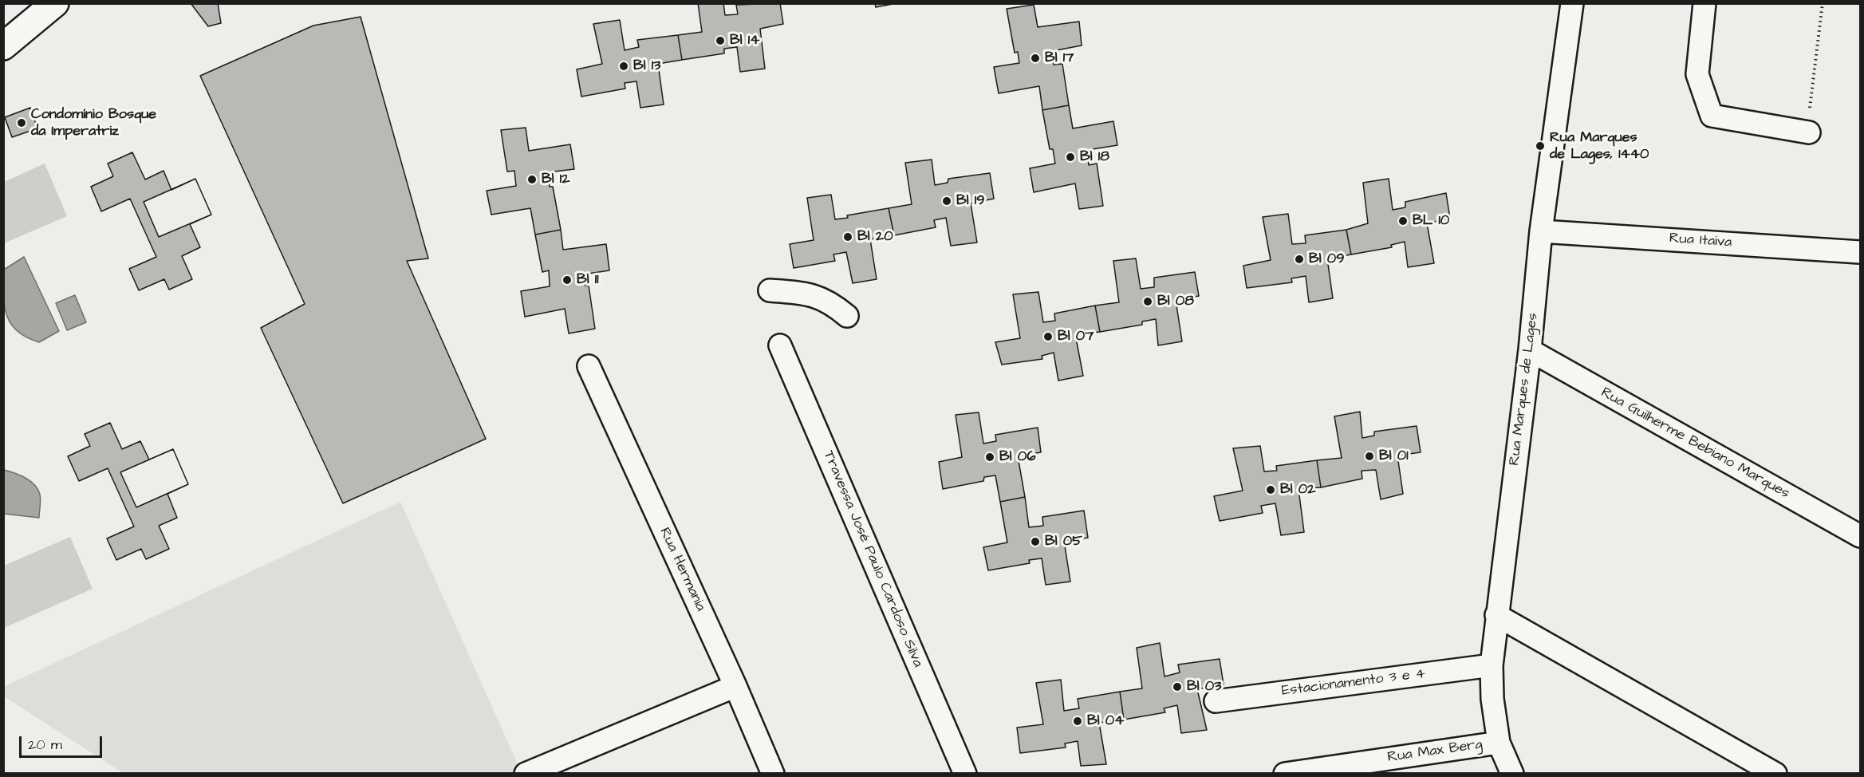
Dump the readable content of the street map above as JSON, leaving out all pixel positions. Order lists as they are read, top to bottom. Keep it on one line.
{"streets":{"street":["Rua Itaiva","Rua Marques de Lages","Rua Guilherme Bebiano Marques","Travessa José Paulo Cardoso Silva","Rua Hermania","Estacionamento 3 e 4","Rua Max Berg"]},"crossings":[["Rua Itaiva","Rua Marques de Lages"],["Rua Marques de Lages","Rua Guilherme Bebiano Marques"],["Rua Marques de Lages","Estacionamento 3 e 4"],["Rua Marques de Lages","Rua Max Berg"]],"places":["Bl 14","Bl 17","Bl 13","Condomínio Bosque da Imperatriz","Rua Marques de Lages, 1440","Bl 18","Bl 12","Bl 19","BL 10","Bl 20","Bl 09","Bl 11","Bl 08","Bl 07","Bl 01","Bl 06","Bl 02","Bl 05","Bl 03","Bl 04"],"scale_bar":"20 m"}
